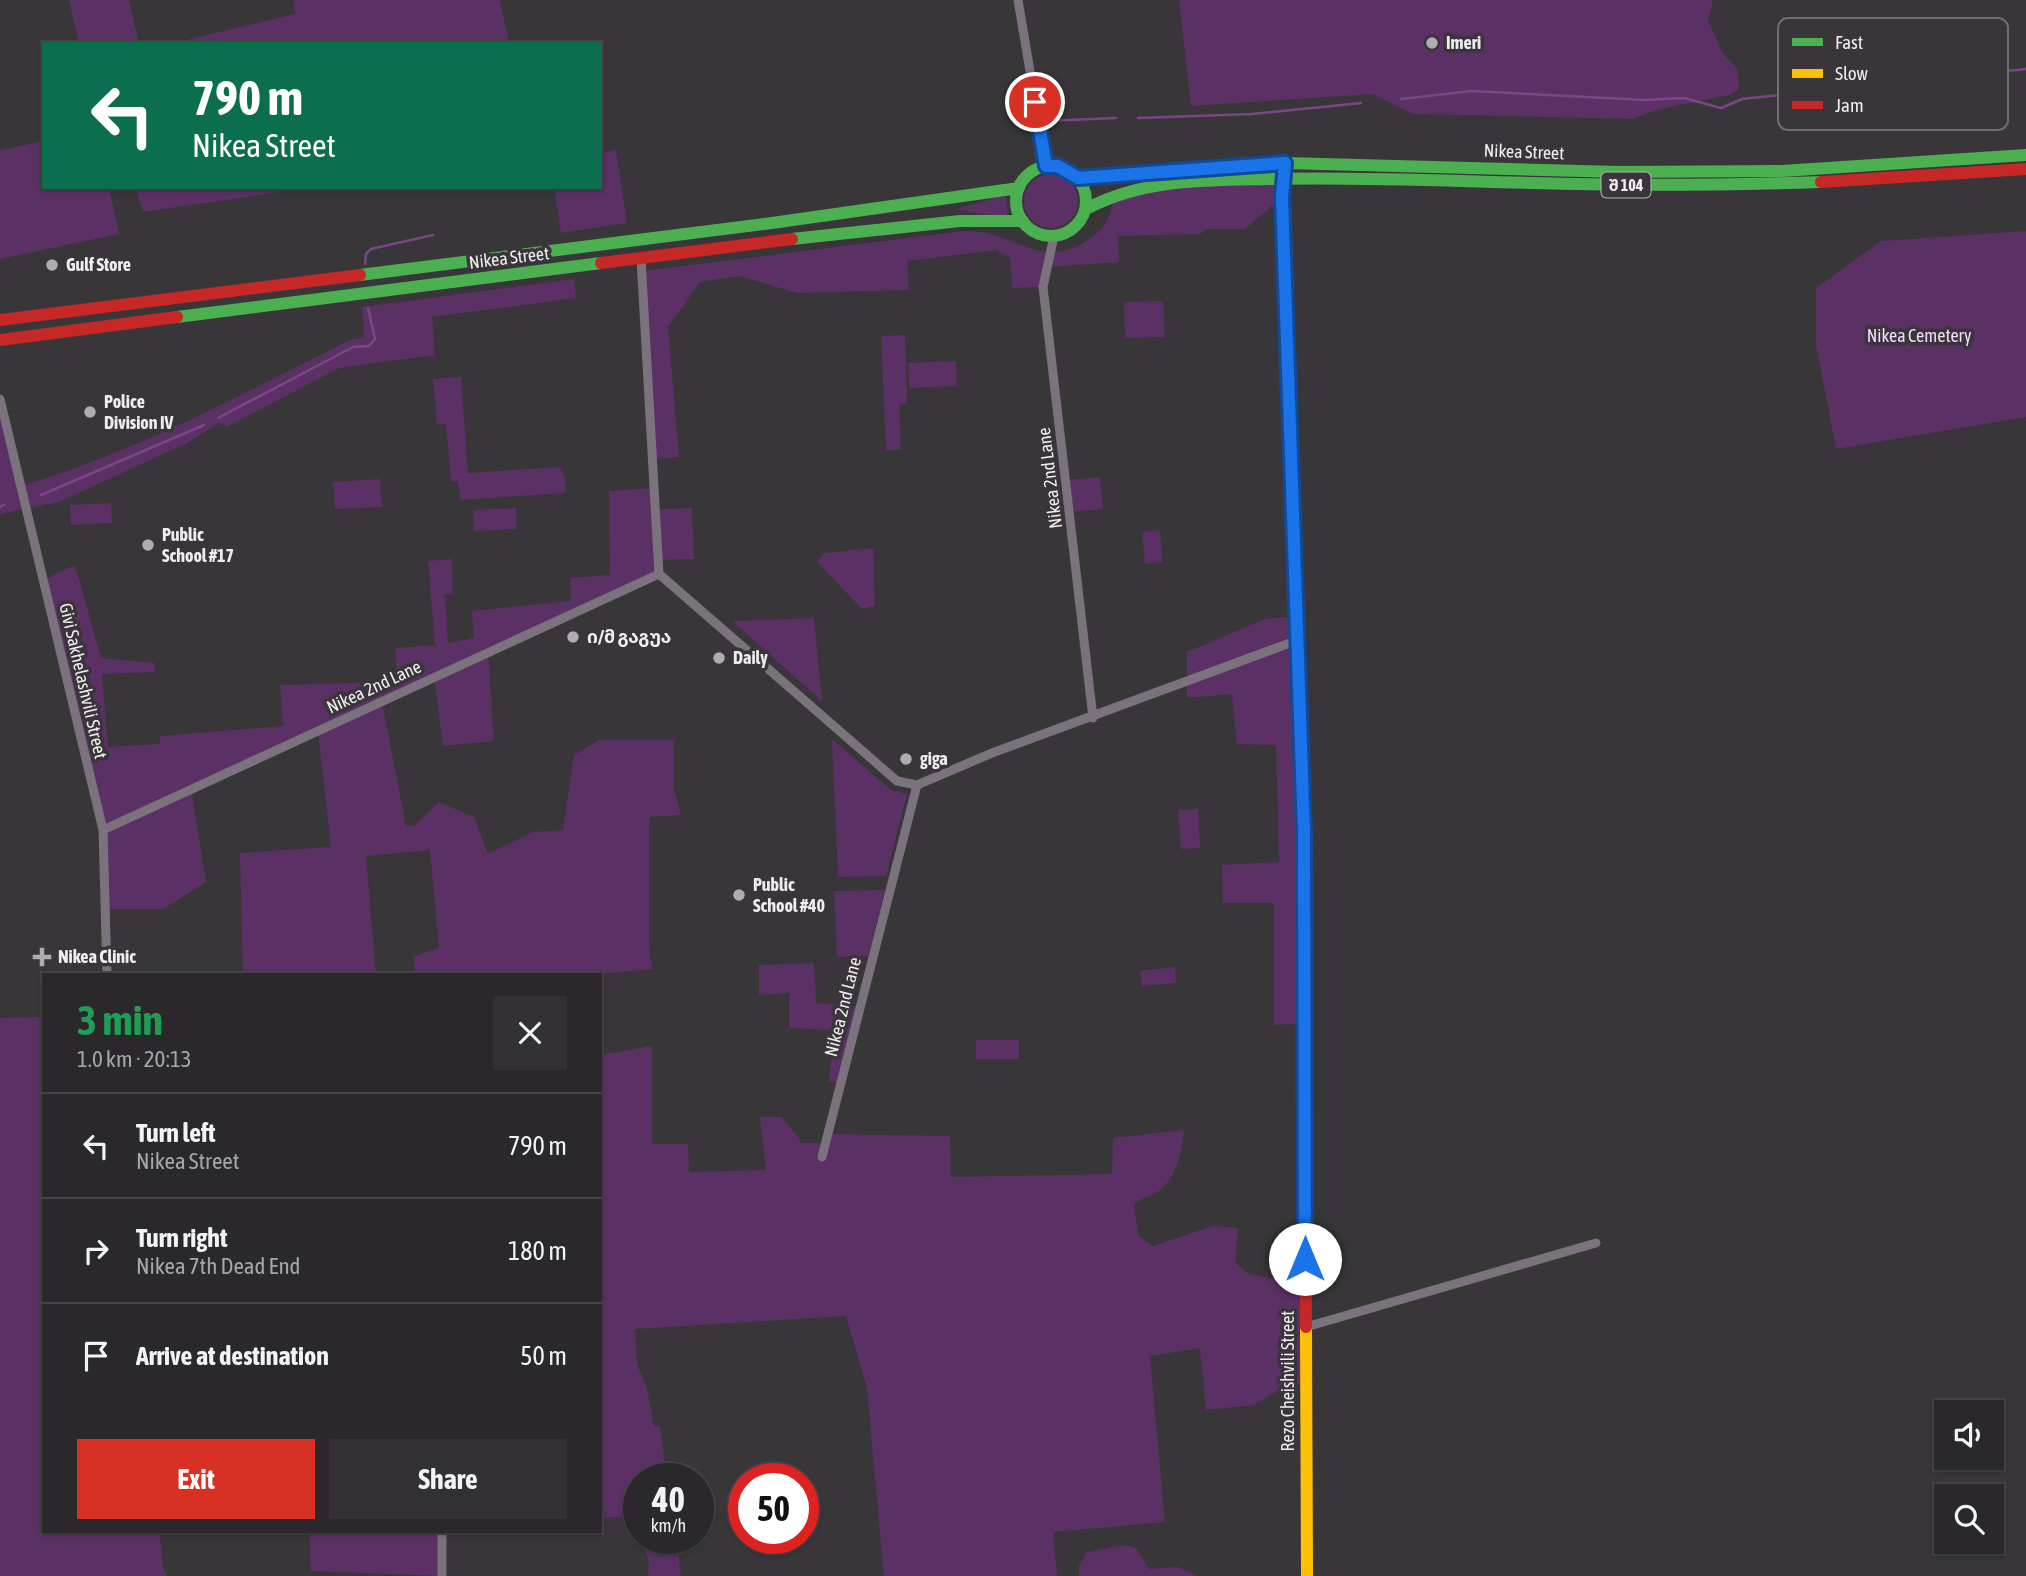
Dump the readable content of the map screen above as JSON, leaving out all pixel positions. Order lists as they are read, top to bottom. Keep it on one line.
{"streets":{"main road":["Nikea Street","შ 104","Rezo Cheishvili Street"],"street":["Nikea 2nd Lane","Givi Sakhelashvili Street"]},"crossings":[["Nikea Street","Nikea 2nd Lane"],["Nikea Street","Rezo Cheishvili Street"],["Nikea 2nd Lane","Givi Sakhelashvili Street"]],"parks":["Nikea Cemetery"],"places":{"other":["Imeri","Gulf Store","Police Division IV","Public School #17","ი/მ გაგუა","Daily","giga","Public School #40"],"health":["Nikea Clinic"]},"legend":["Fast","Slow","Jam"],"page":{"turn":["790 m","Nikea Street"],"heading":["3 min","1.0 km · 20:13"],"list":[{"name":"Turn left","note":"Nikea Street","value":"790 m"},{"name":"Turn right","note":"Nikea 7th Dead End","value":"180 m"},{"name":"Arrive at destination","value":"50 m"}],"buttons":["Exit","Share"],"speed":"40 km/h","limit":"50"}}
